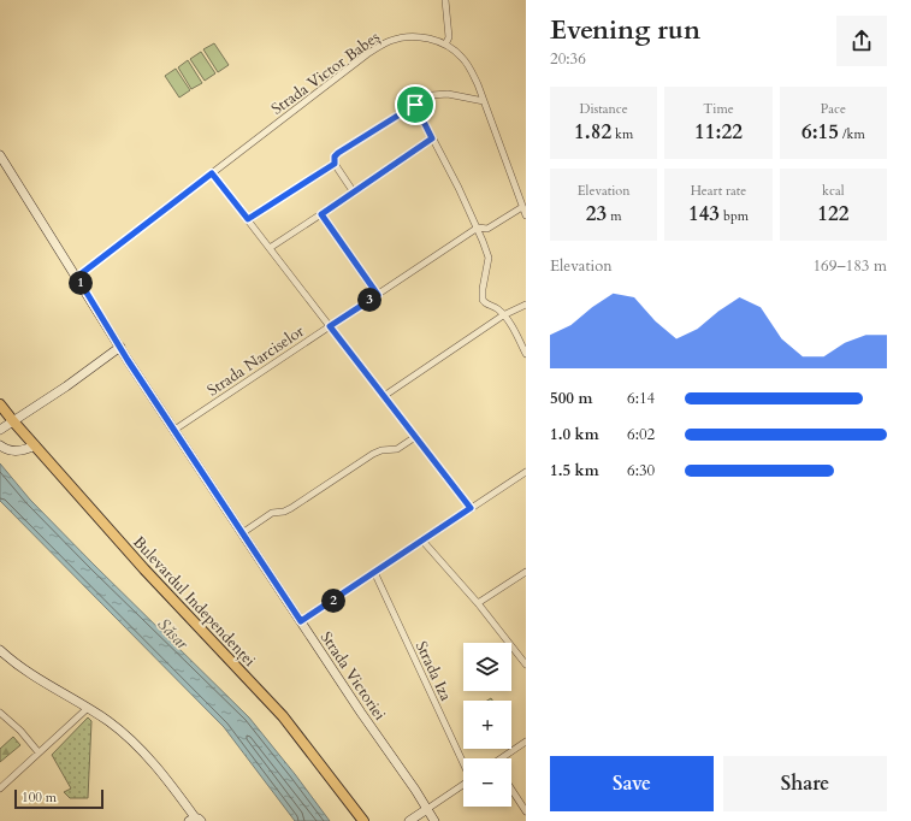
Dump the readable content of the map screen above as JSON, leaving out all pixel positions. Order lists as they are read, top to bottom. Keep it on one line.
{"streets":{"main road":["Bulevardul Independenței"],"street":["Strada Victor Babeș","Strada Narciselor","Strada Iza","Strada Victoriei"]},"crossings":[["Strada Victor Babeș","Strada Narciselor"],["Strada Victor Babeș","Strada Victoriei"],["Strada Narciselor","Strada Victoriei"]],"water":["Săsar"],"scale_bar":"100 m","page":{"heading":["Evening run","20:36"],"stats":[["Distance","1.82 km"],["Time","11:22"],["Pace","6:15 /km"],["Elevation","23 m"],["Heart rate","143 bpm"],["kcal","122"]],"chart":["Elevation","169–183 m"],"pins":["1","3","2"],"list":[{"name":"500 m","note":"6:14"},{"name":"1.0 km","note":"6:02"},{"name":"1.5 km","note":"6:30"}],"map_buttons":["+","−"],"buttons":["Save","Share"],"scale":"100 m"}}
